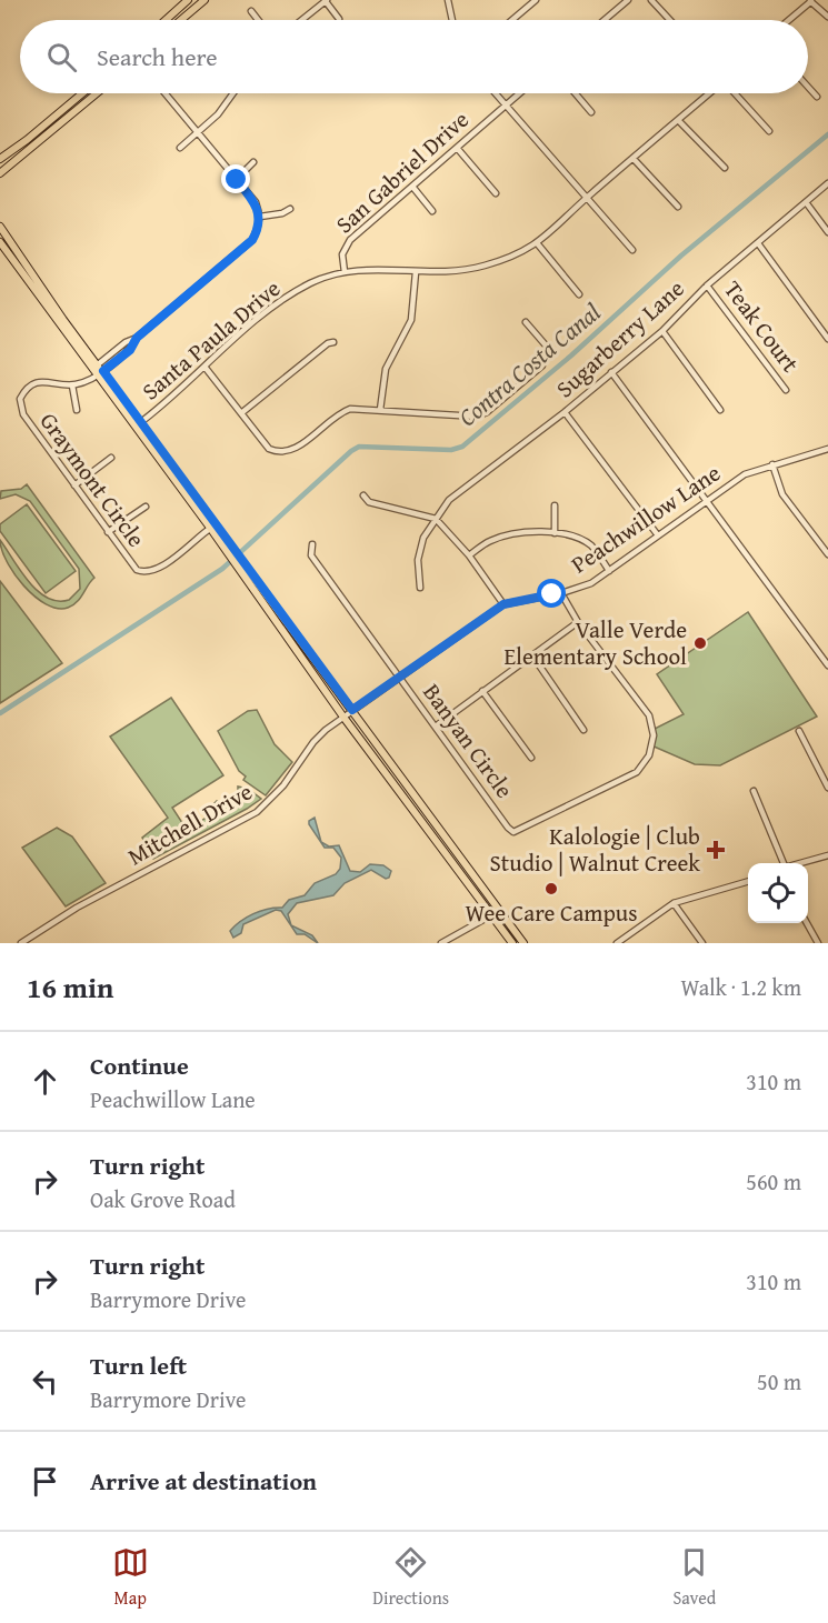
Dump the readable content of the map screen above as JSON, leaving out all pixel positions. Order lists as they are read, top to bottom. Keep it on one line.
{"streets":{"street":["San Gabriel Drive","Teak Court","Sugarberry Lane","Santa Paula Drive","Graymont Circle","Peachwillow Lane","Banyan Circle","Mitchell Drive"]},"crossings":[["San Gabriel Drive","Santa Paula Drive"],["Teak Court","Sugarberry Lane"],["Peachwillow Lane","Banyan Circle"],["Peachwillow Lane","Mitchell Drive"]],"water":["Contra Costa Canal"],"places":{"other":["Valle Verde Elementary School","Wee Care Campus"],"health":["Kalologie | Club Studio | Walnut Creek"]},"page":{"search":"Search here","heading":["16 min","Walk · 1.2 km"],"list":[["Continue","Peachwillow Lane","310 m"],["Turn right","Oak Grove Road","560 m"],["Turn right","Barrymore Drive","310 m"],["Turn left","Barrymore Drive","50 m"],"Arrive at destination"],"nav":["Map","Directions","Saved"]}}
